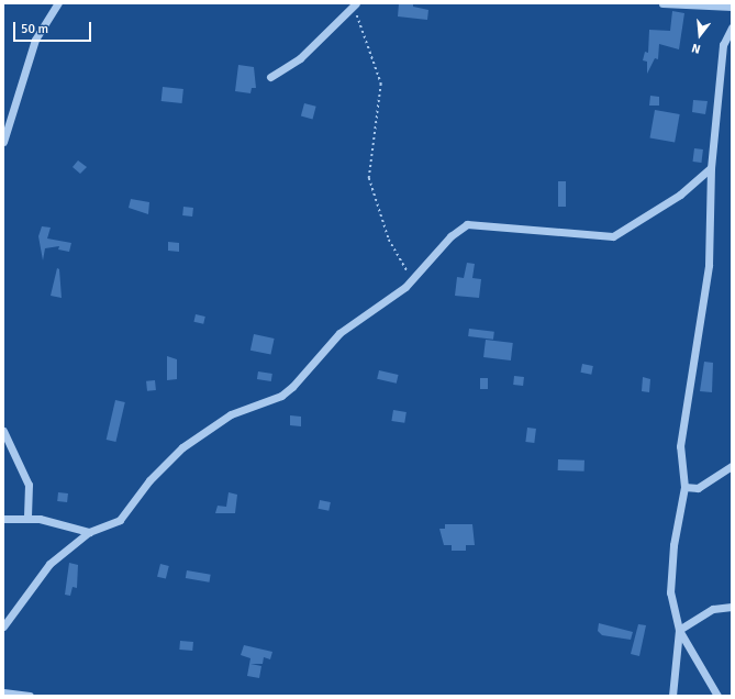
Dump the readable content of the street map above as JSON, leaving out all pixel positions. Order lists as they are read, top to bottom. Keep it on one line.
{"scale_bar":"50 m","north":"bottom"}
